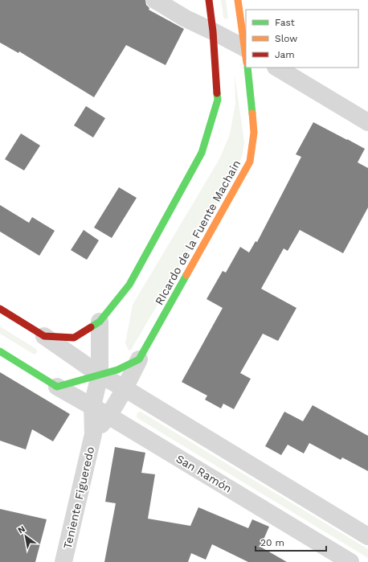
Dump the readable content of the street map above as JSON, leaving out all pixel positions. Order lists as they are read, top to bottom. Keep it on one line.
{"streets":{"street":["RIcardo de la Fuente Machain","San Ramón","Teniente Figueredo"]},"crossings":[["RIcardo de la Fuente Machain","Teniente Figueredo"],["San Ramón","Teniente Figueredo"]],"legend":["Fast","Slow","Jam"],"scale_bar":"20 m","north":"top left"}
